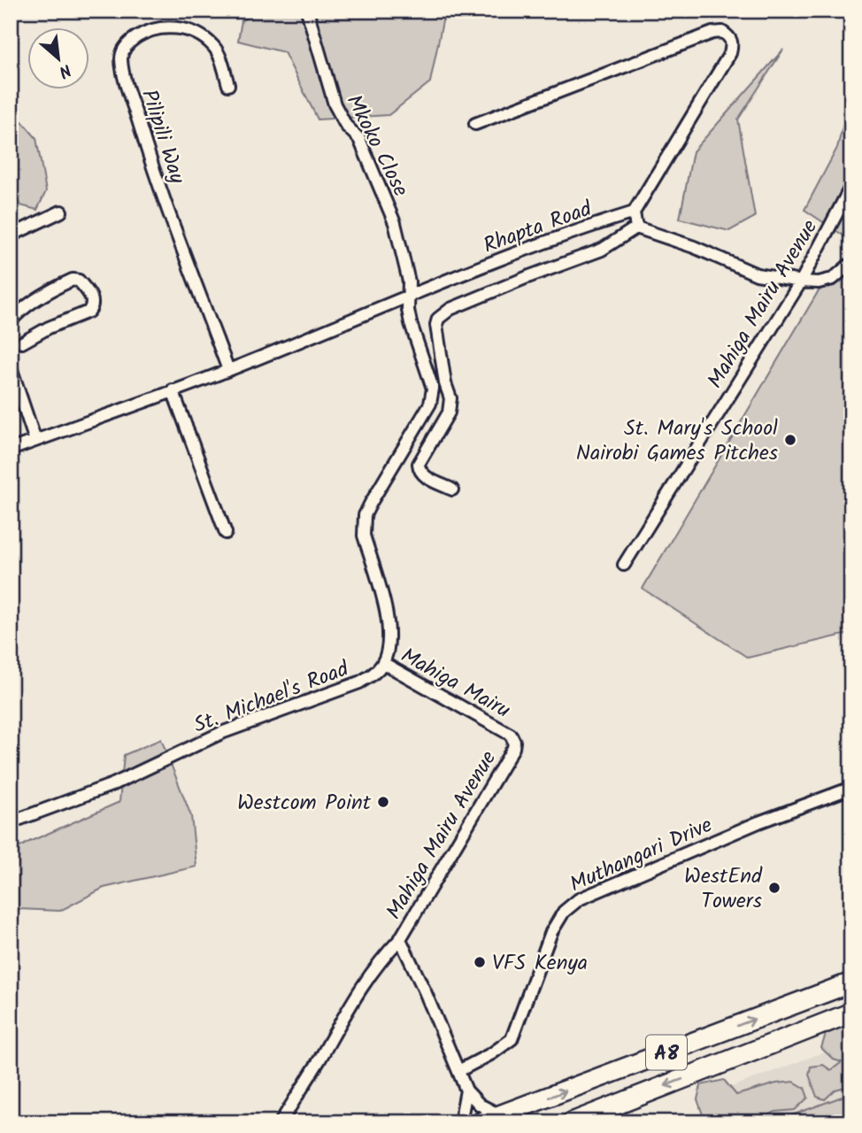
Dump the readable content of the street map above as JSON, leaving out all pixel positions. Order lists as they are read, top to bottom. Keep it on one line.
{"streets":{"highway":["A8"],"street":["Pilipili Way","Mkoko Close","Rhapta Road","Mahiga Mairu Avenue","Mahiga Mairu","St. Michael's Road","Muthangari Drive"]},"crossings":[["Pilipili Way","Rhapta Road"],["Mkoko Close","Rhapta Road"],["Mahiga Mairu Avenue","Mahiga Mairu"],["Mahiga Mairu Avenue","Muthangari Drive"],["Mahiga Mairu","St. Michael's Road"]],"places":["St. Mary's School Nairobi Games Pitches","Westcom Point","WestEnd Towers","VFS Kenya"],"north":"bottom right"}
